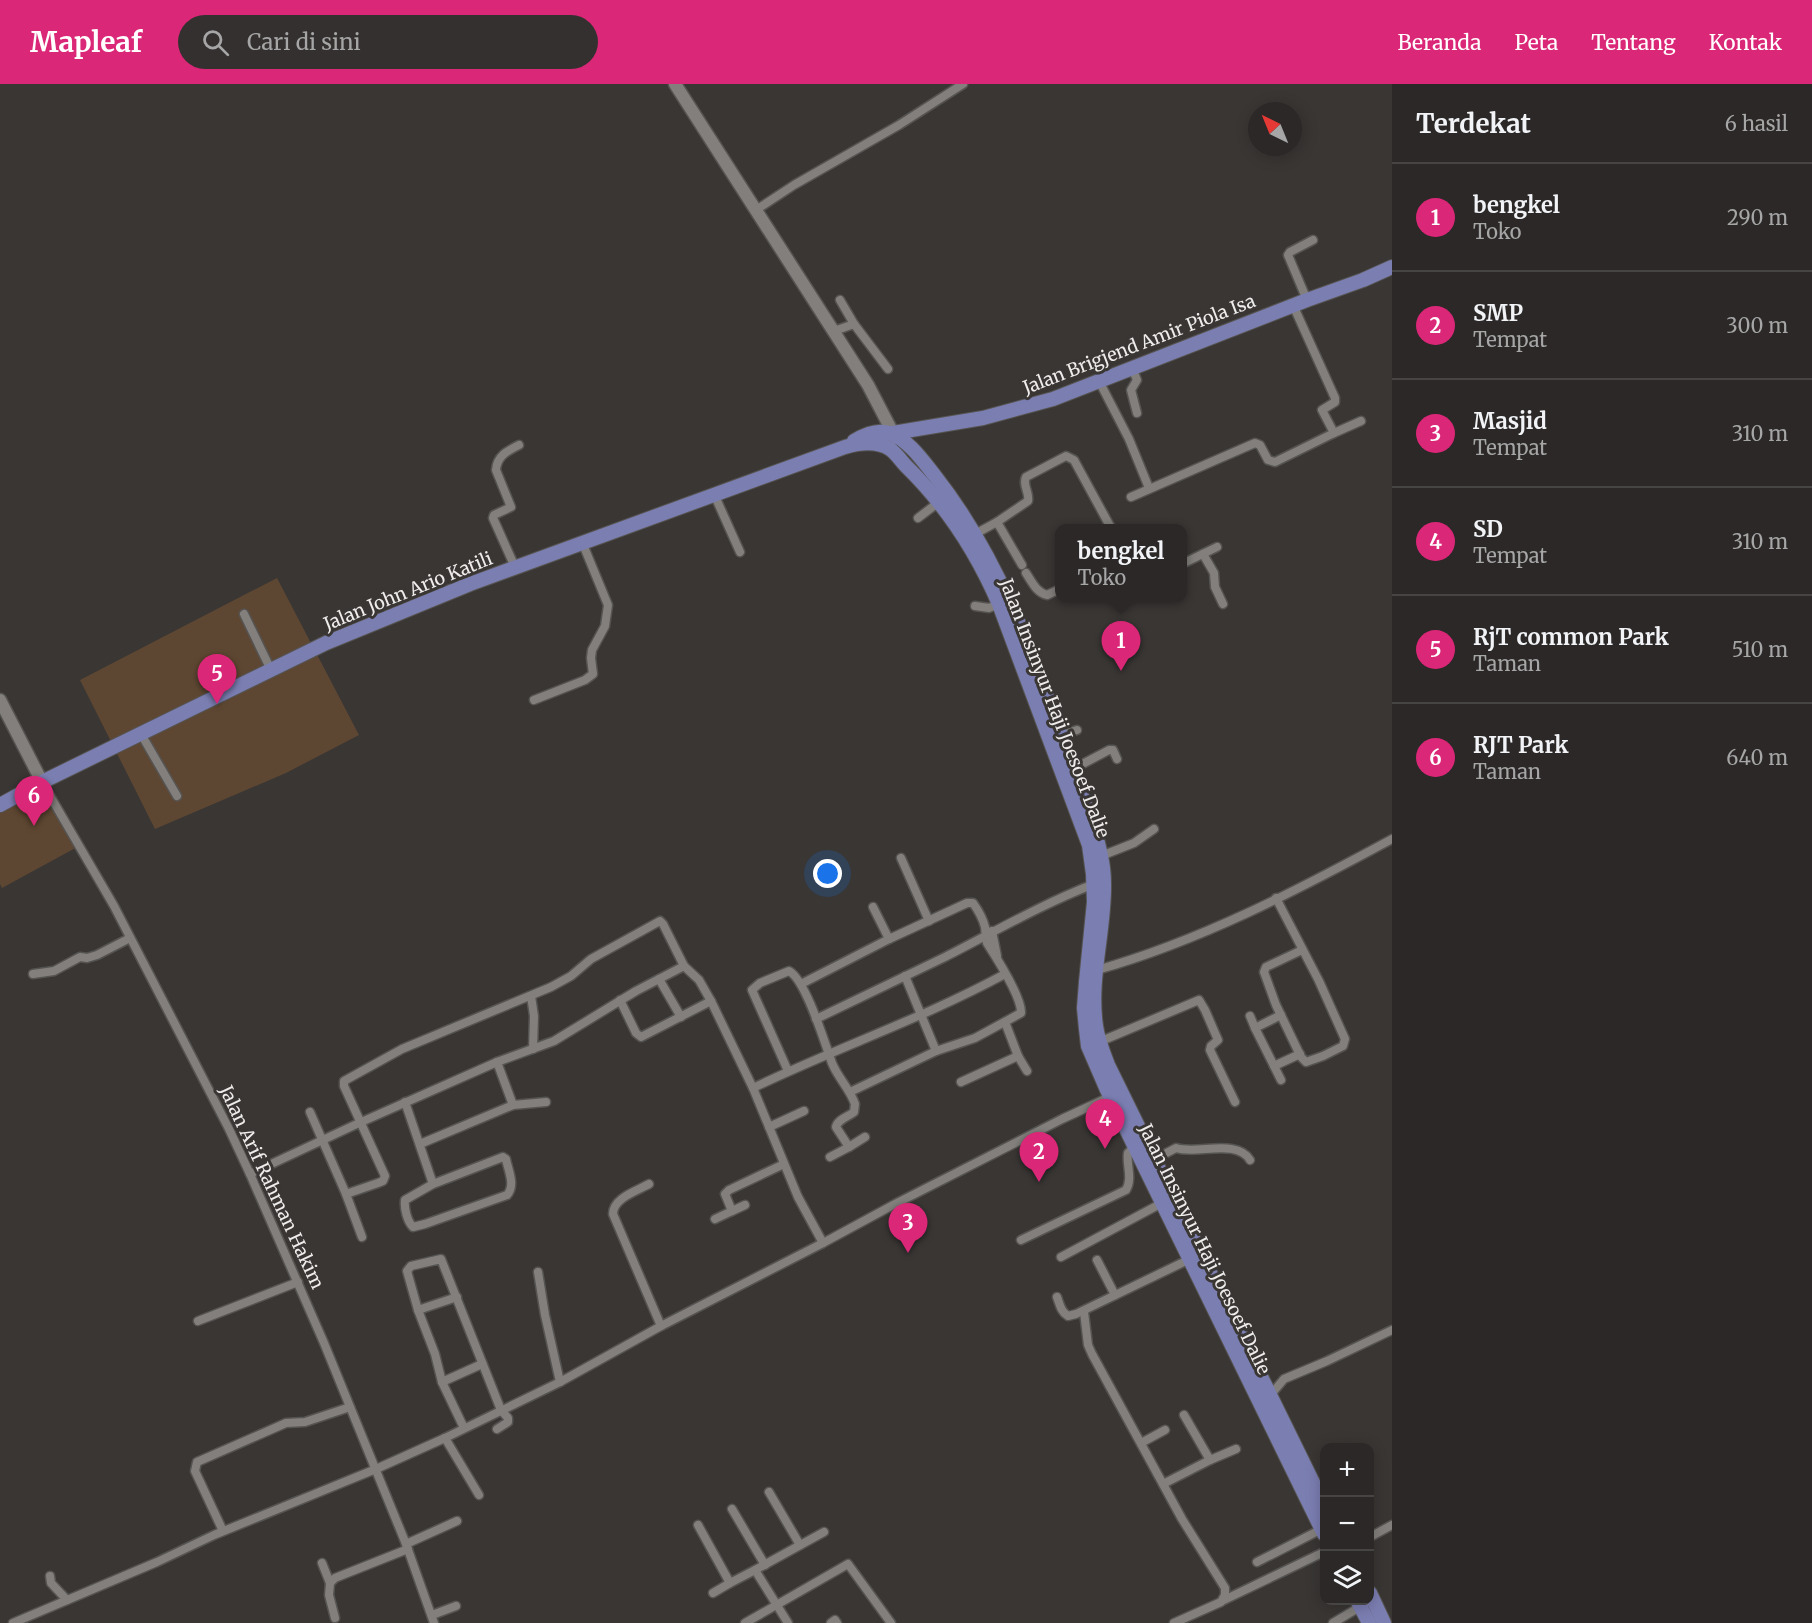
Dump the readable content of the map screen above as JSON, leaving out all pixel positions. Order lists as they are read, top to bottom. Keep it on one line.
{"streets":{"main road":["Jalan Brigjend Amir Piola Isa","Jalan John Ario Katili","Jalan Insinyur Haji Joesoef Dalie"],"street":["Jalan Arif Rahman Hakim"]},"crossings":[["Jalan Brigjend Amir Piola Isa","Jalan John Ario Katili"],["Jalan Brigjend Amir Piola Isa","Jalan Insinyur Haji Joesoef Dalie"],["Jalan John Ario Katili","Jalan Insinyur Haji Joesoef Dalie"],["Jalan John Ario Katili","Jalan Arif Rahman Hakim"]],"north":"top left","page":{"header":"Mapleaf","search":"Cari di sini","nav":["Beranda","Peta","Tentang","Kontak"],"heading":["Terdekat","6 hasil"],"list":[{"mark":"1","name":"bengkel","note":"Toko","value":"290 m"},{"mark":"2","name":"SMP","note":"Tempat","value":"300 m"},{"mark":"3","name":"Masjid","note":"Tempat","value":"310 m"},{"mark":"4","name":"SD","note":"Tempat","value":"310 m"},{"mark":"5","name":"RjT common Park","note":"Taman","value":"510 m"},{"mark":"6","name":"RJT Park","note":"Taman","value":"640 m"}],"popup":["bengkel","Toko"],"pins":["1","5","6","4","2","3"],"map_buttons":["+","−"]}}
